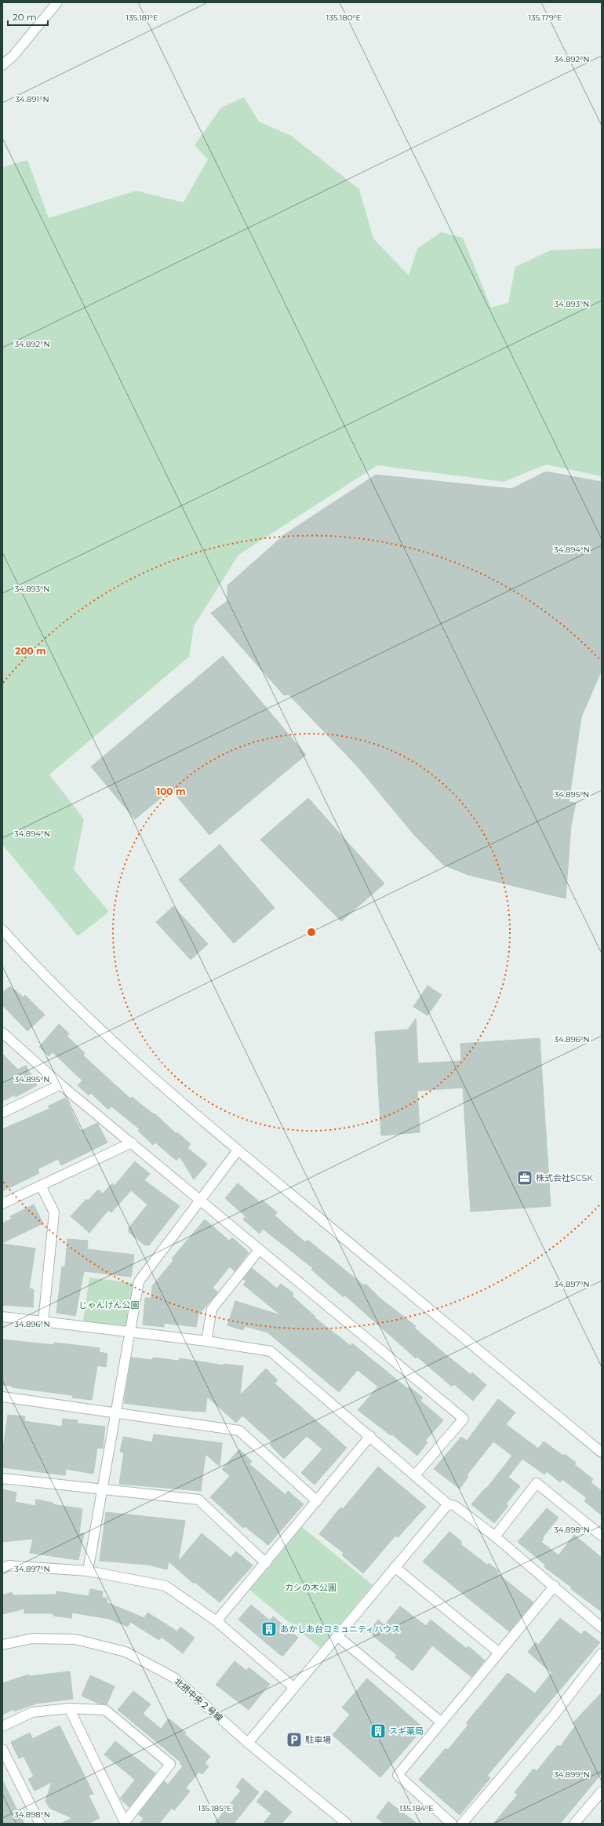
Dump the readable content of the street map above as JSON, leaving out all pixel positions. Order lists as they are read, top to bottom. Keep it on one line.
{"streets":{"street":["北摂中央２号線"]},"parks":["じゃんけん公園","カシの木公園"],"places":{"office":["株式会社SCSK"],"building":["あかしあ台コミュニティハウス","スギ薬局"],"parking":["駐車場"]},"scale_bar":"20 m","coordinates":["135.181°E","135.180°E","135.179°E","34.892°N","34.891°N","34.893°N","34.894°N","34.895°N","34.896°N","34.897°N","34.898°N","34.899°N","135.185°E","135.184°E"],"rings":["200 m","100 m"]}
